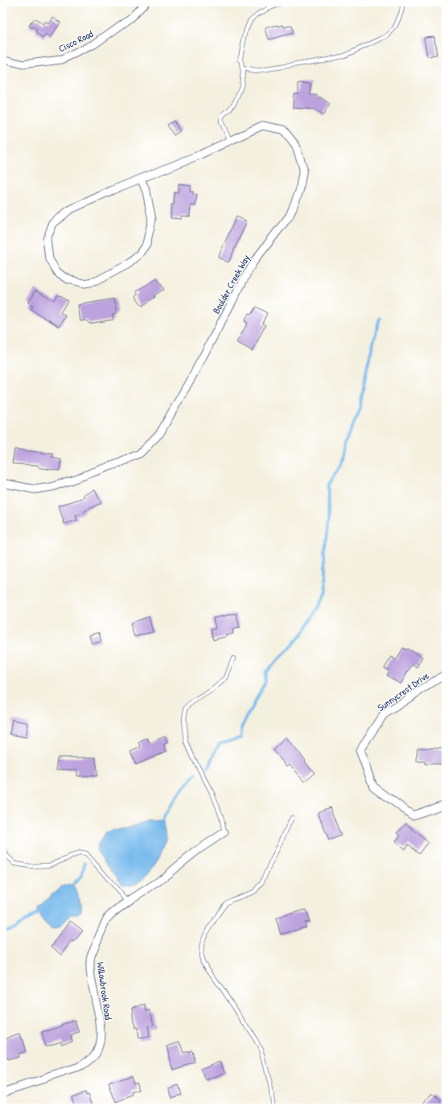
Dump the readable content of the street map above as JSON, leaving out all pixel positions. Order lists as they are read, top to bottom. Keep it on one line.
{"streets":{"street":["Cisco Road","Boulder Creek Way","Sunnycrest Drive","Willowbrook Road"]}}
